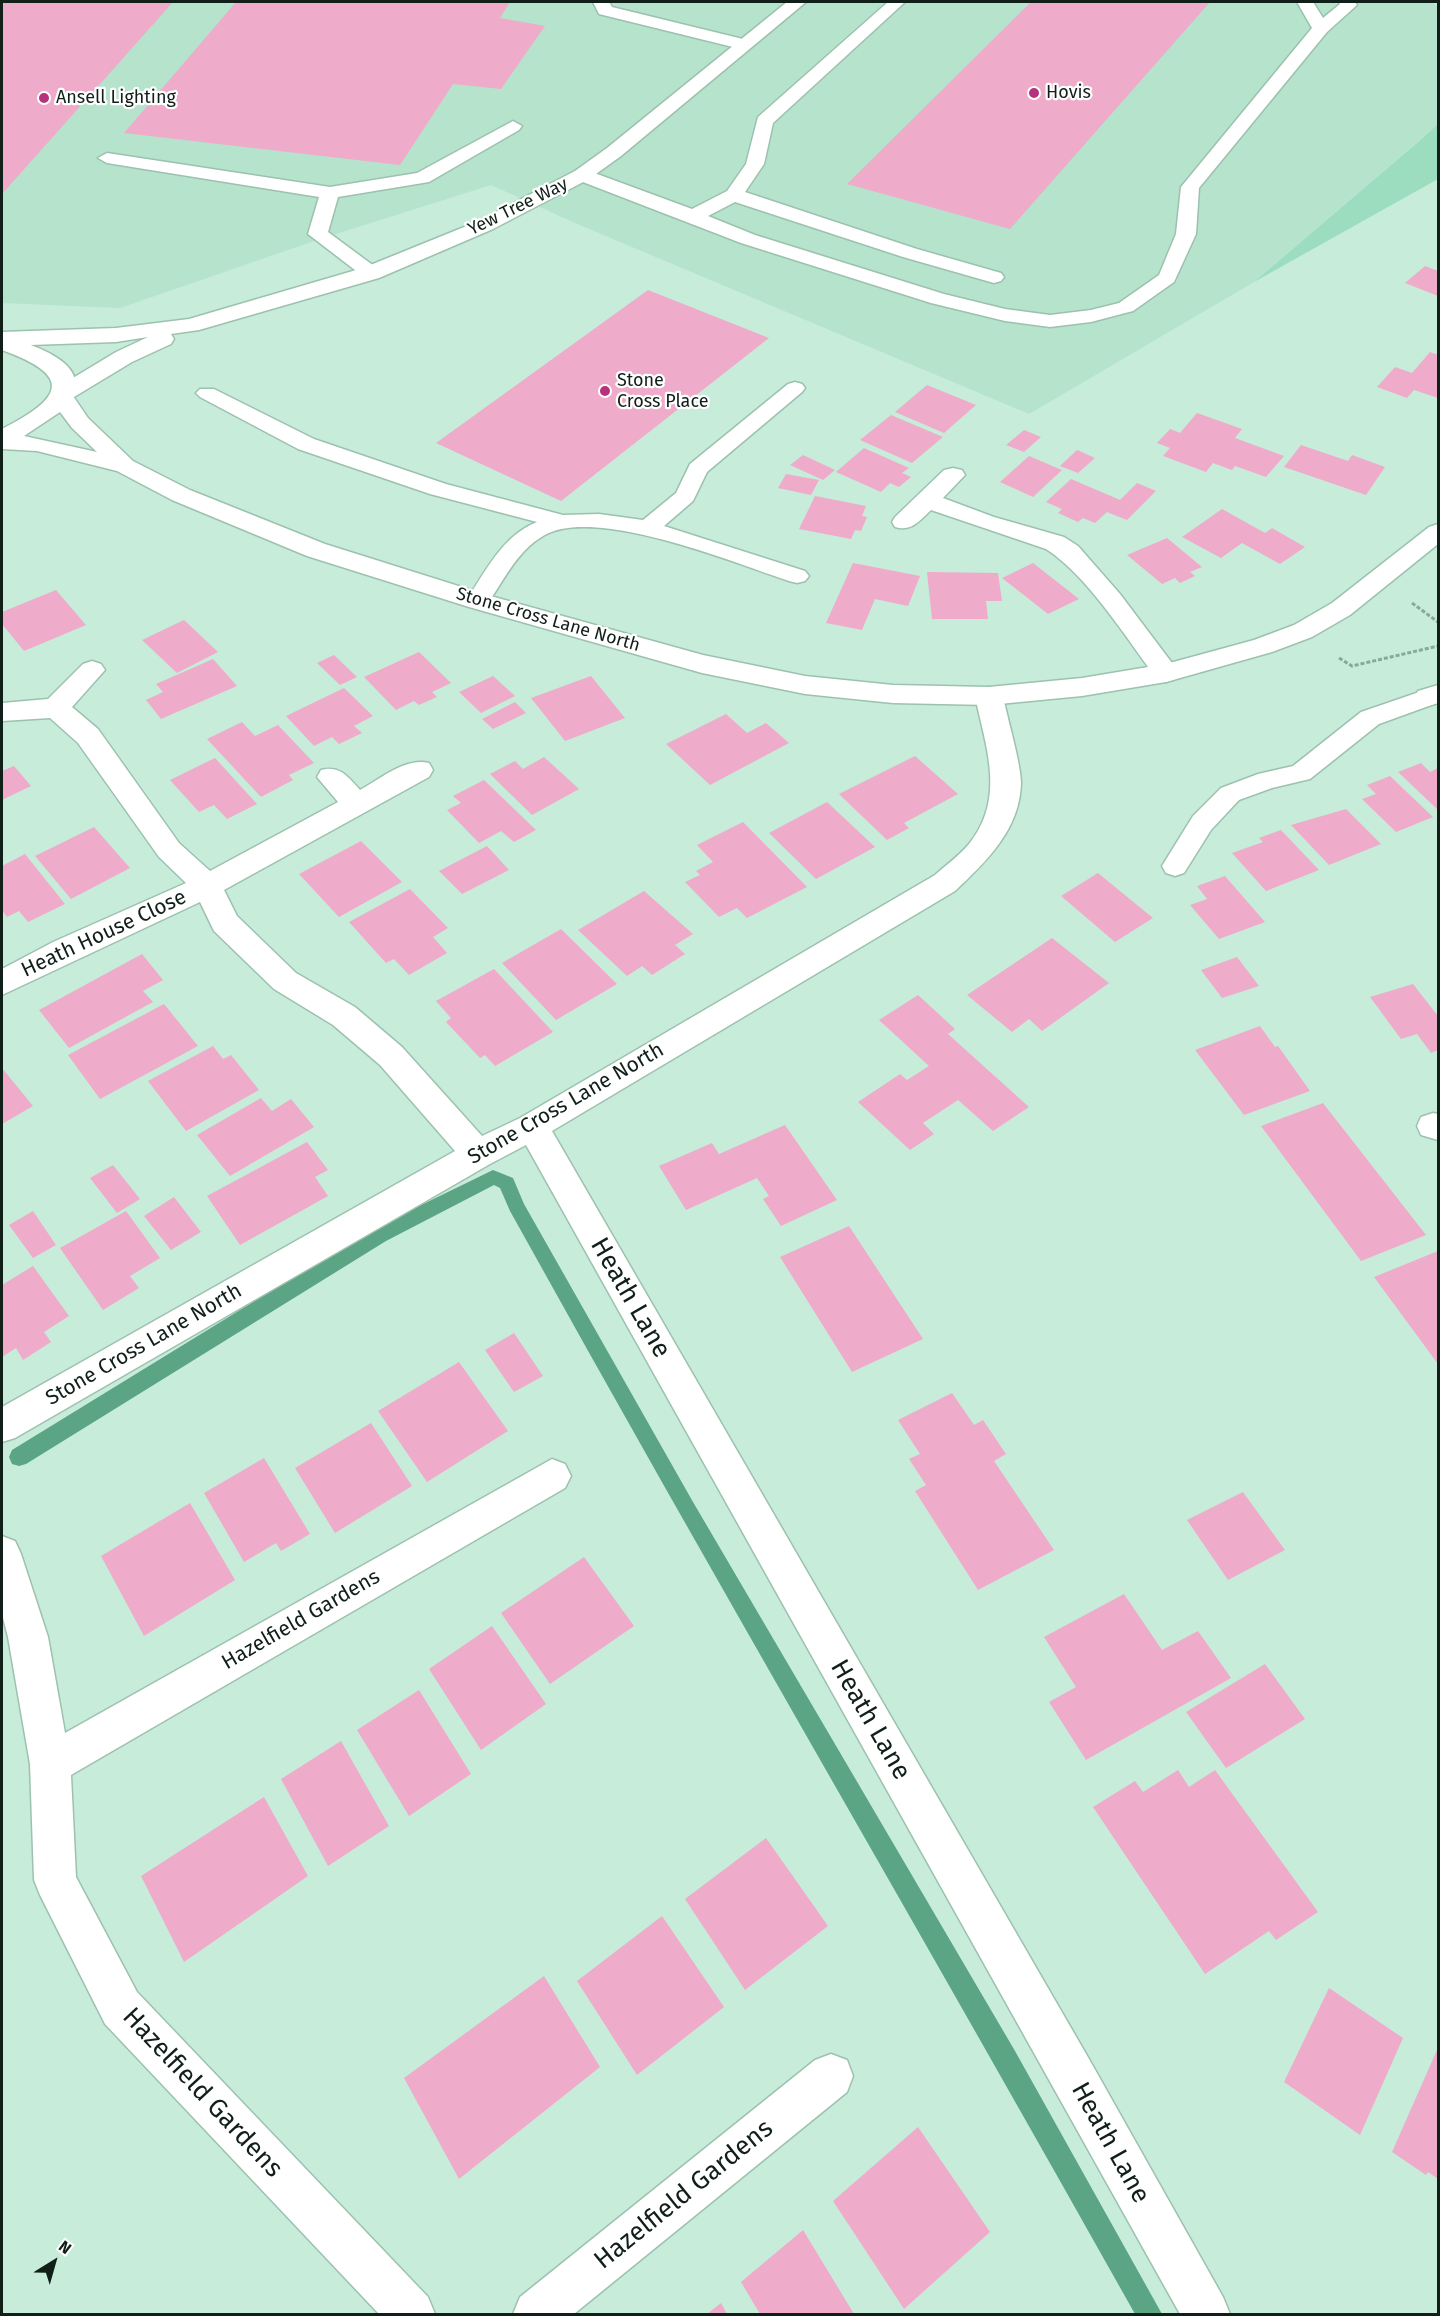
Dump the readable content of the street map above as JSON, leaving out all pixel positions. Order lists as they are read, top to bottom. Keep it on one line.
{"streets":{"street":["Yew Tree Way","Stone Cross Lane North","Heath House Close","Heath Lane","Hazelfield Gardens"]},"crossings":[["Yew Tree Way","Stone Cross Lane North"],["Stone Cross Lane North","Heath House Close"],["Stone Cross Lane North","Heath Lane"]],"places":["Hovis","Ansell Lighting","Stone Cross Place"],"north":"top right"}
